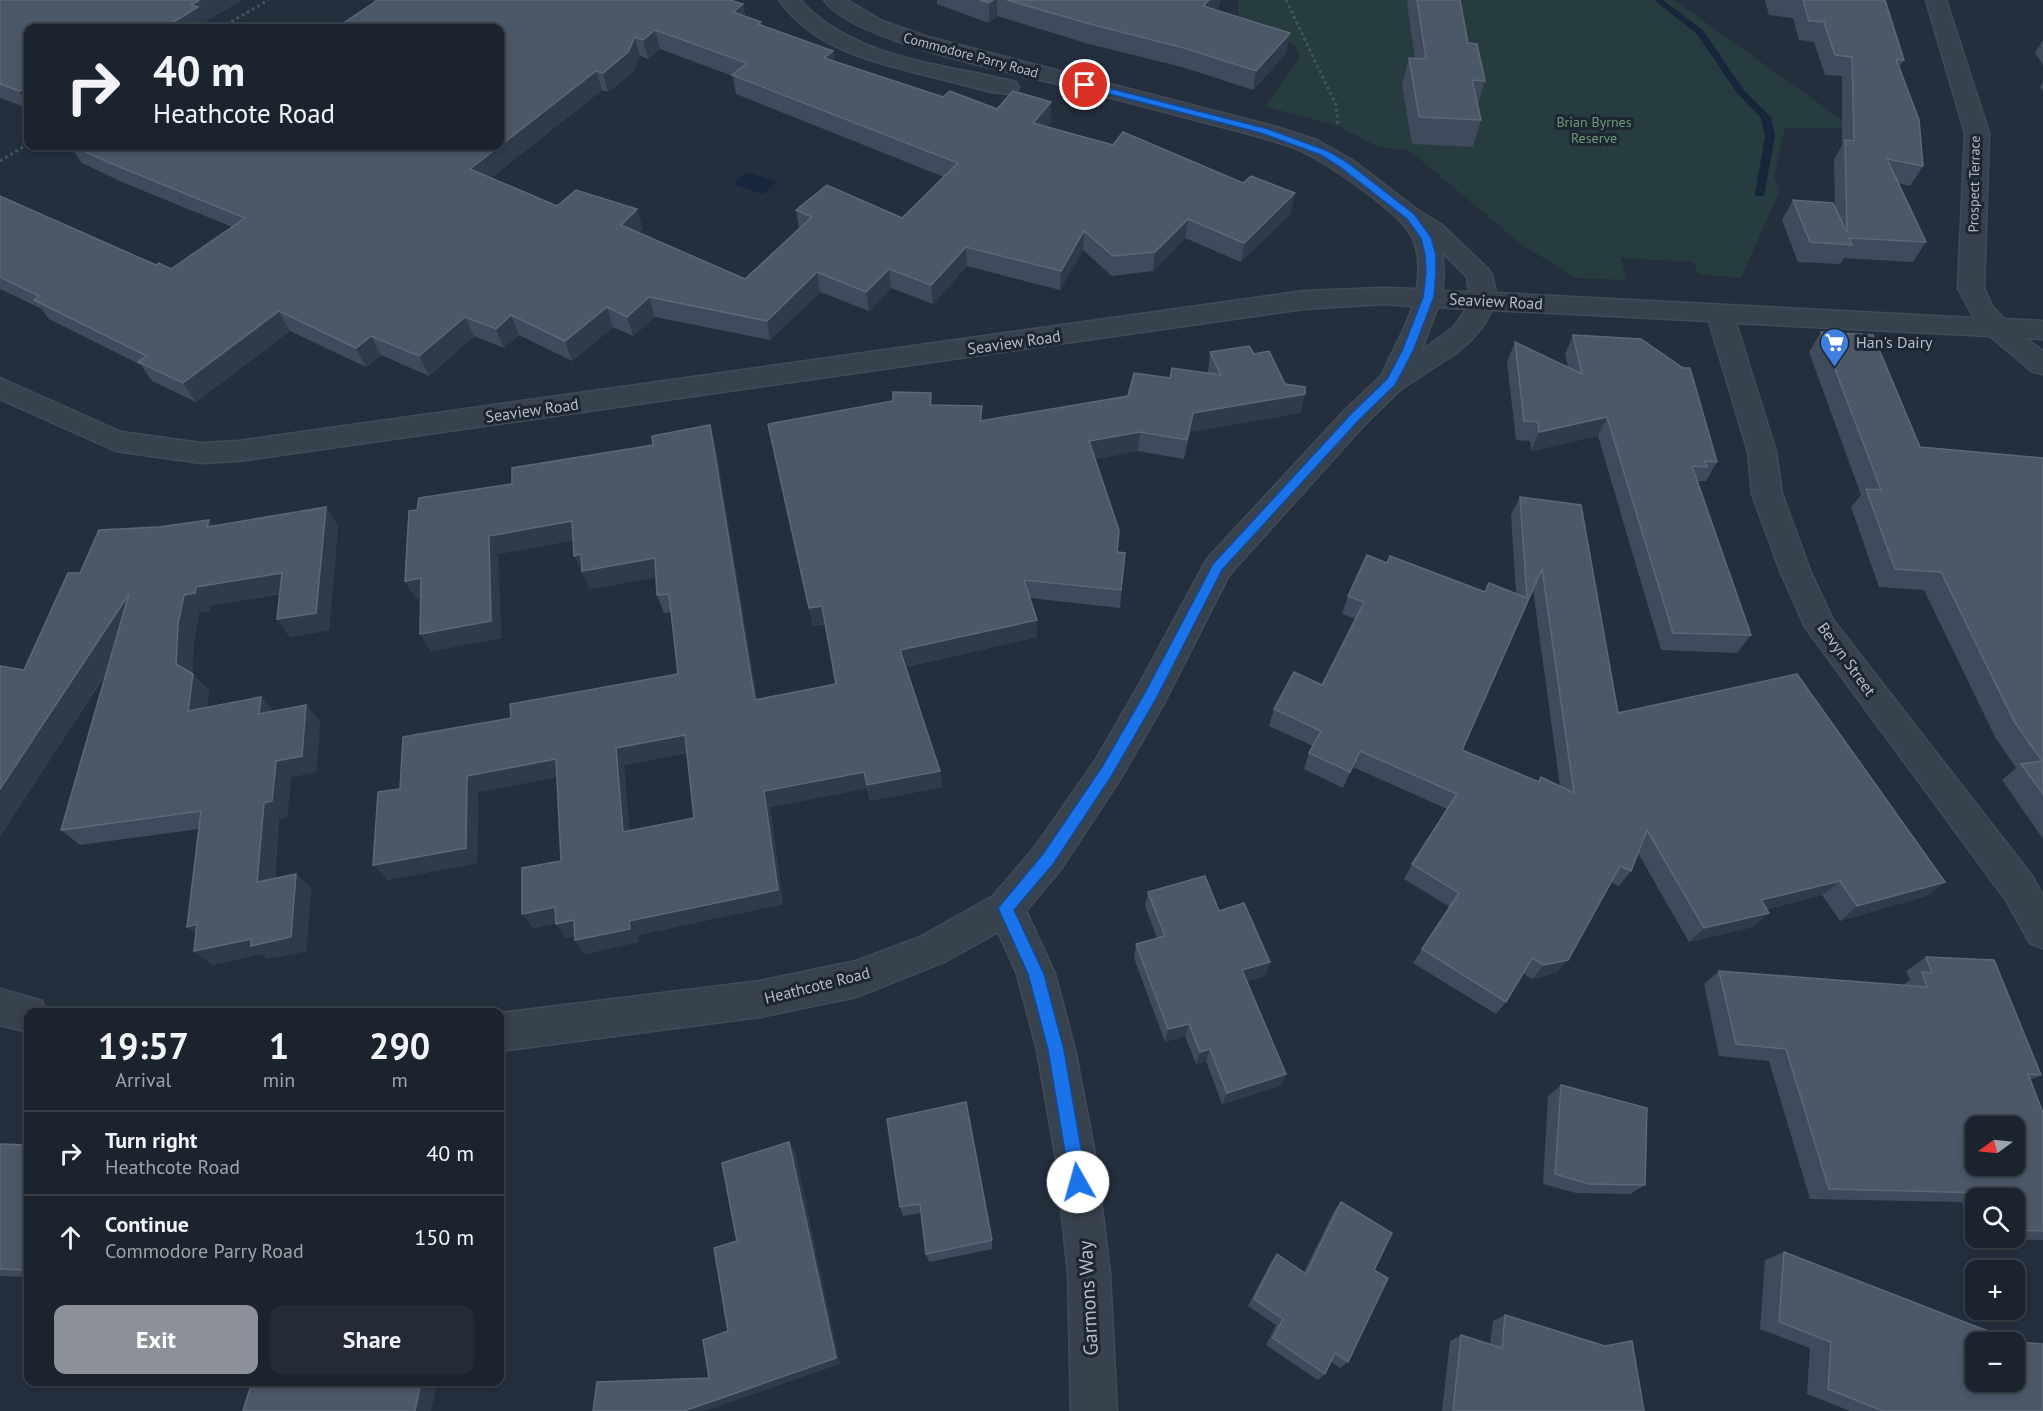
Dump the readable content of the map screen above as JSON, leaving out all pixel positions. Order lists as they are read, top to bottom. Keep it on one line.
{"streets":{"street":["Commodore Parry Road","Prospect Terrace","Seaview Road","Bevyn Street","Heathcote Road","Garmons Way"]},"crossings":[["Commodore Parry Road","Seaview Road"],["Commodore Parry Road","Heathcote Road"],["Prospect Terrace","Seaview Road"],["Seaview Road","Bevyn Street"],["Seaview Road","Heathcote Road"],["Heathcote Road","Garmons Way"]],"parks":["Brian Byrnes Reserve"],"places":{"supermarket":["Han's Dairy"]},"north":"left","page":{"turn":["40 m","Heathcote Road"],"eta":["19:57","Arrival","1","min","290","m"],"list":[{"name":"Turn right","note":"Heathcote Road","value":"40 m"},{"name":"Continue","note":"Commodore Parry Road","value":"150 m"}],"map_buttons":["+","−"],"buttons":["Exit","Share"]}}
